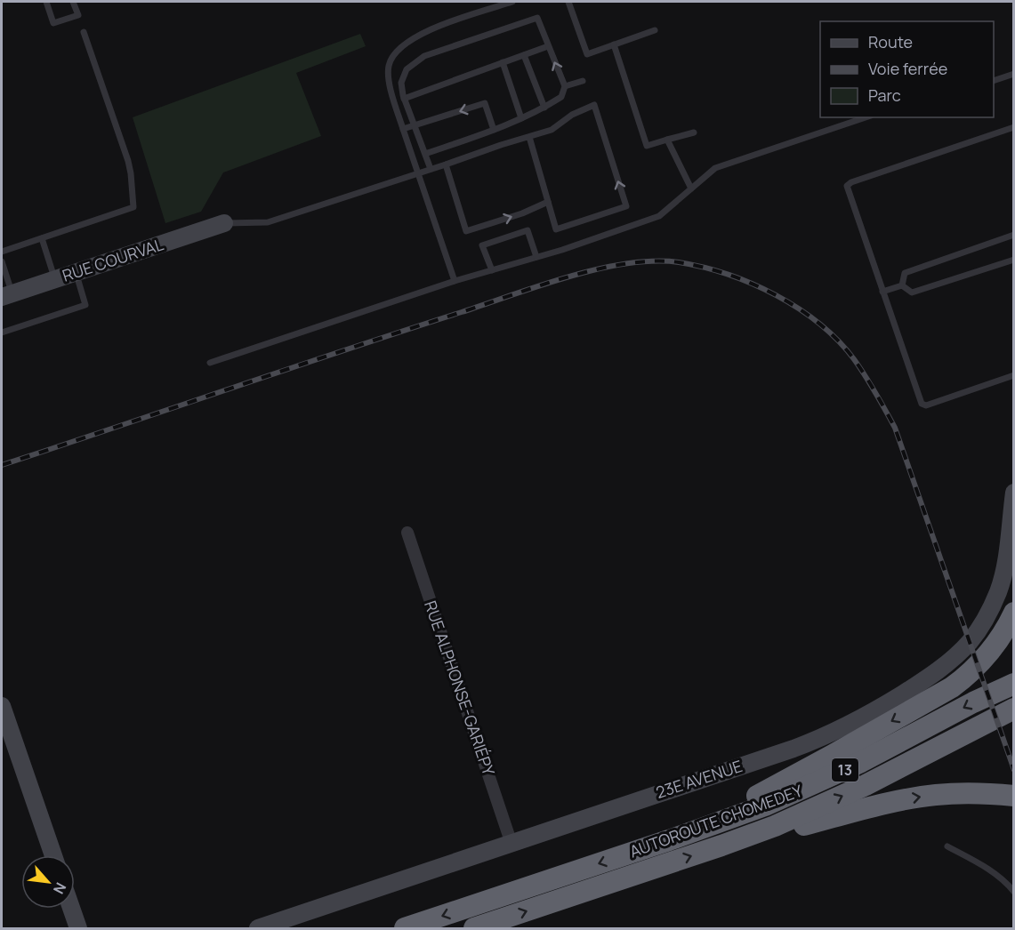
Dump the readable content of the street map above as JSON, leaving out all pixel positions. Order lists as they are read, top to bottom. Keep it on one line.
{"streets":{"highway":["13","AUTOROUTE CHOMEDEY"],"street":["RUE COURVAL","RUE ALPHONSE-GARIÉPY","23E AVENUE"]},"crossings":[["RUE ALPHONSE-GARIÉPY","23E AVENUE"]],"legend":["Route","Voie ferrée","Parc"],"north":"bottom right"}
